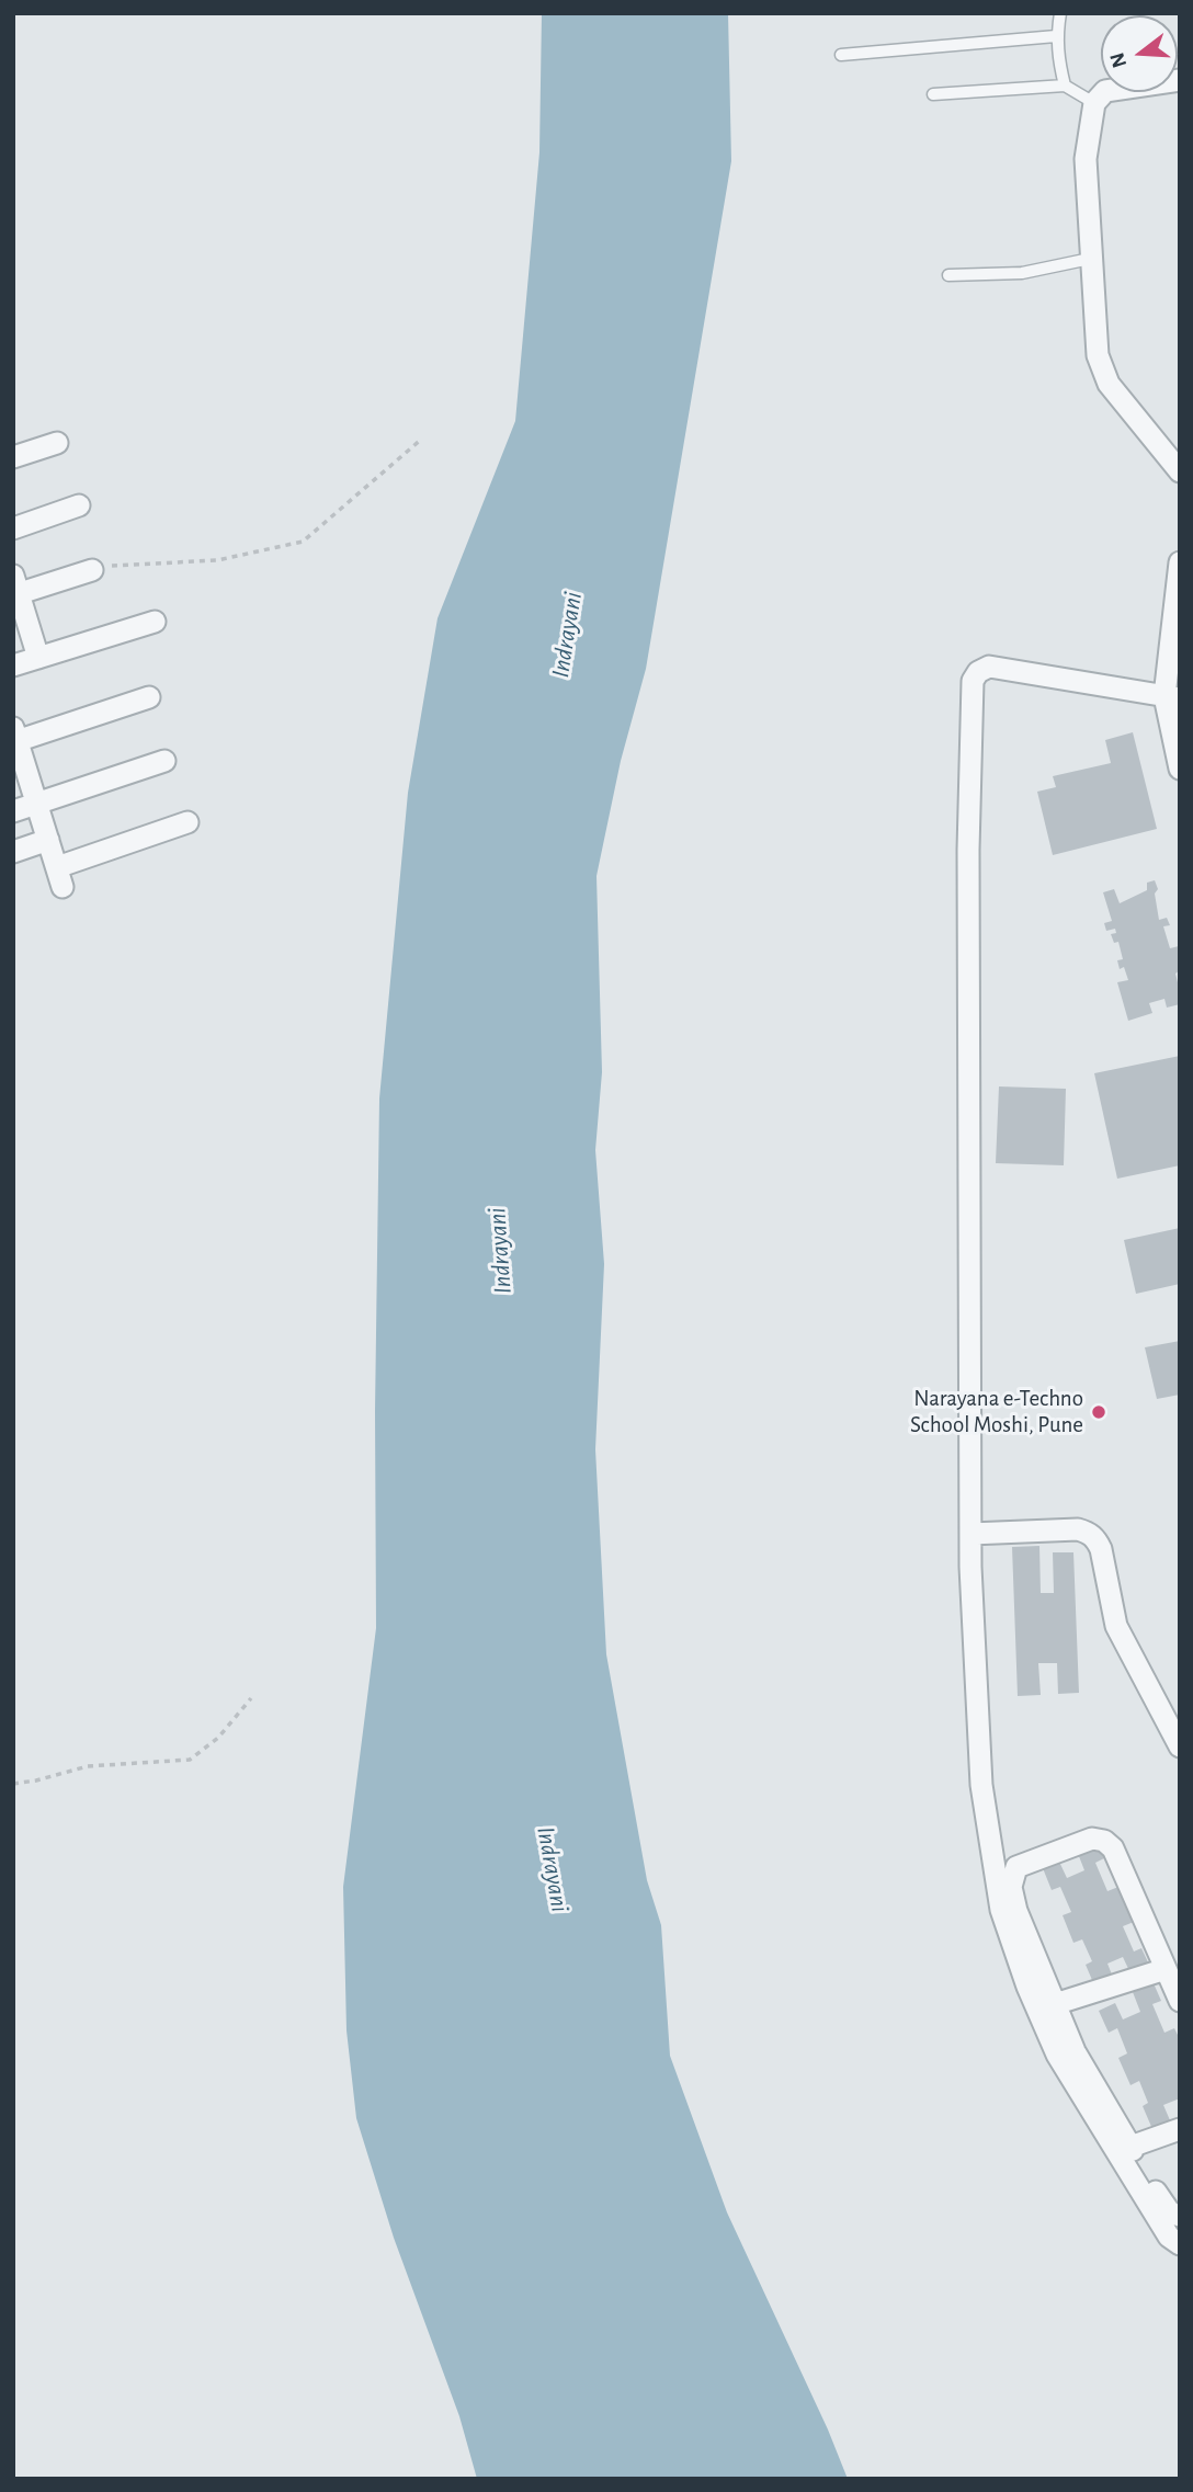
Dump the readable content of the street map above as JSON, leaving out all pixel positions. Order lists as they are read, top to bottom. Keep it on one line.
{"water":["Indrayani"],"places":["Narayana e-Techno School Moshi, Pune"],"north":"left"}
